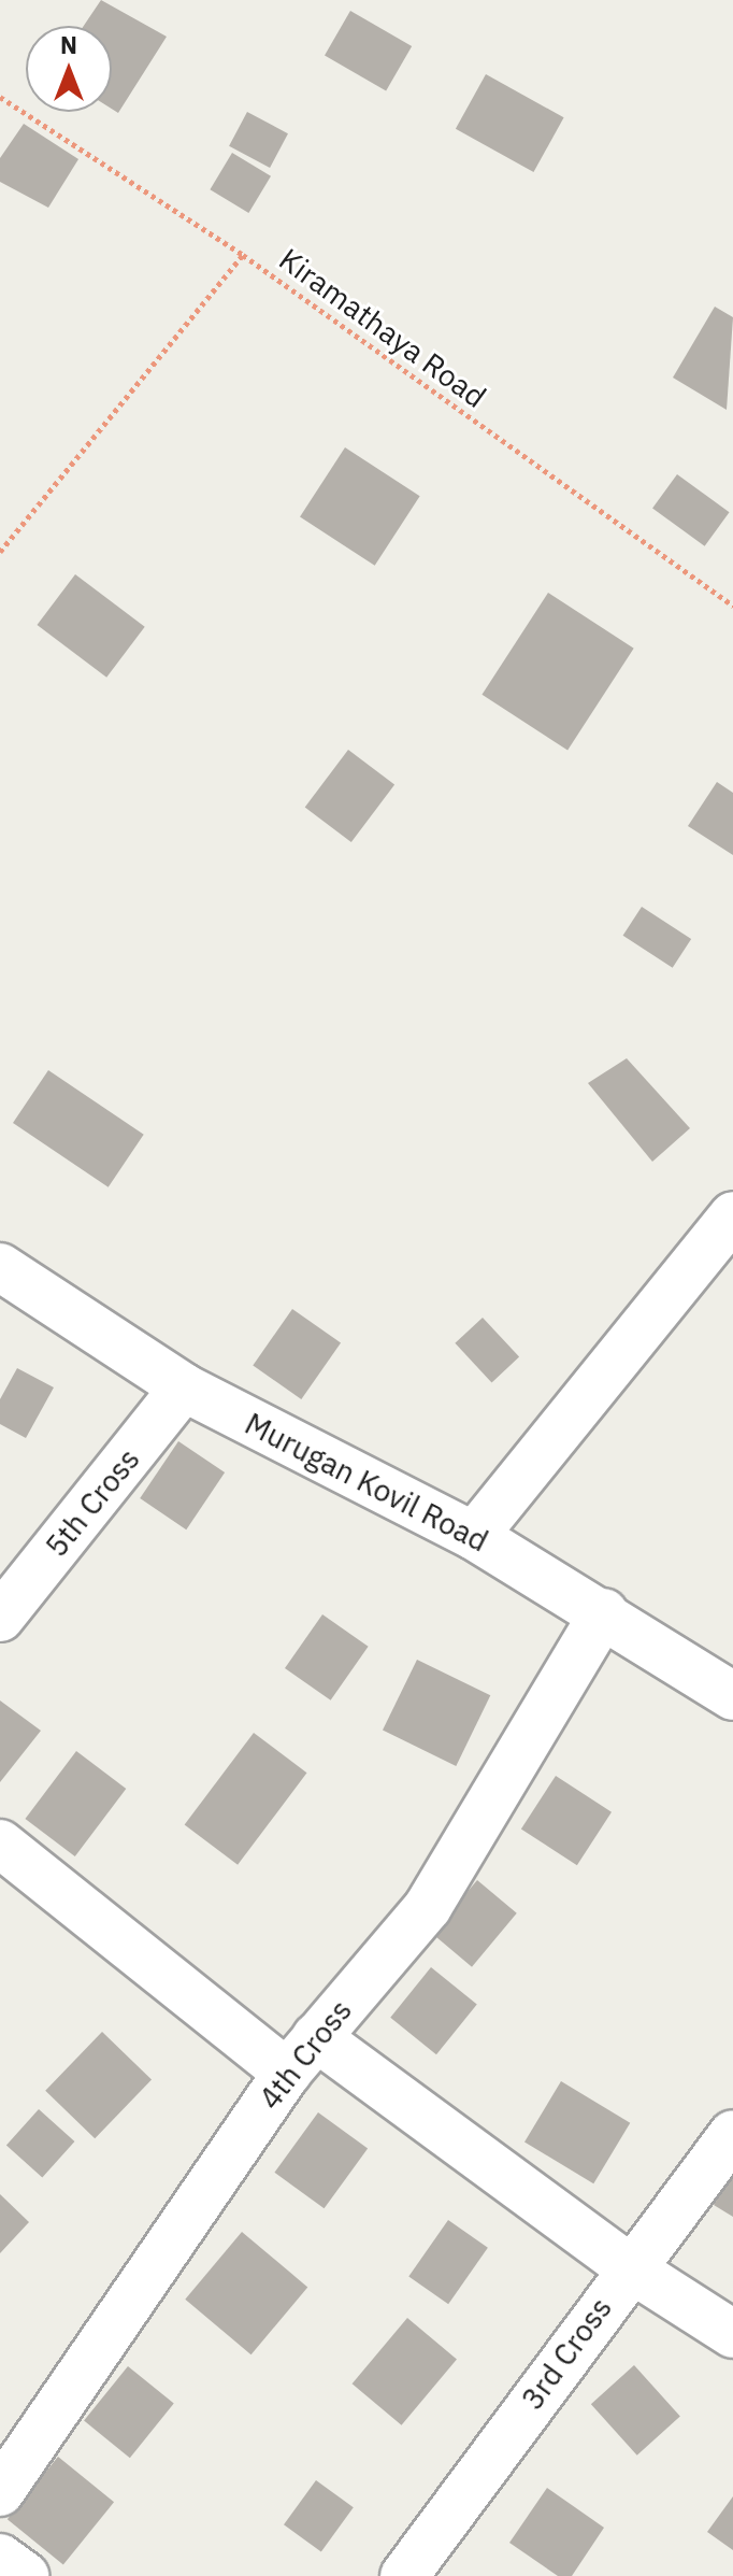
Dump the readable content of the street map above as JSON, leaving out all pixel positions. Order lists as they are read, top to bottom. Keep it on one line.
{"streets":{"street":["Murugan Kovil Road","5th Cross","4th Cross","3rd Cross"],"path":["Kiramathaya Road"]},"crossings":[["Murugan Kovil Road","5th Cross"],["Murugan Kovil Road","4th Cross"]],"north":"top"}
